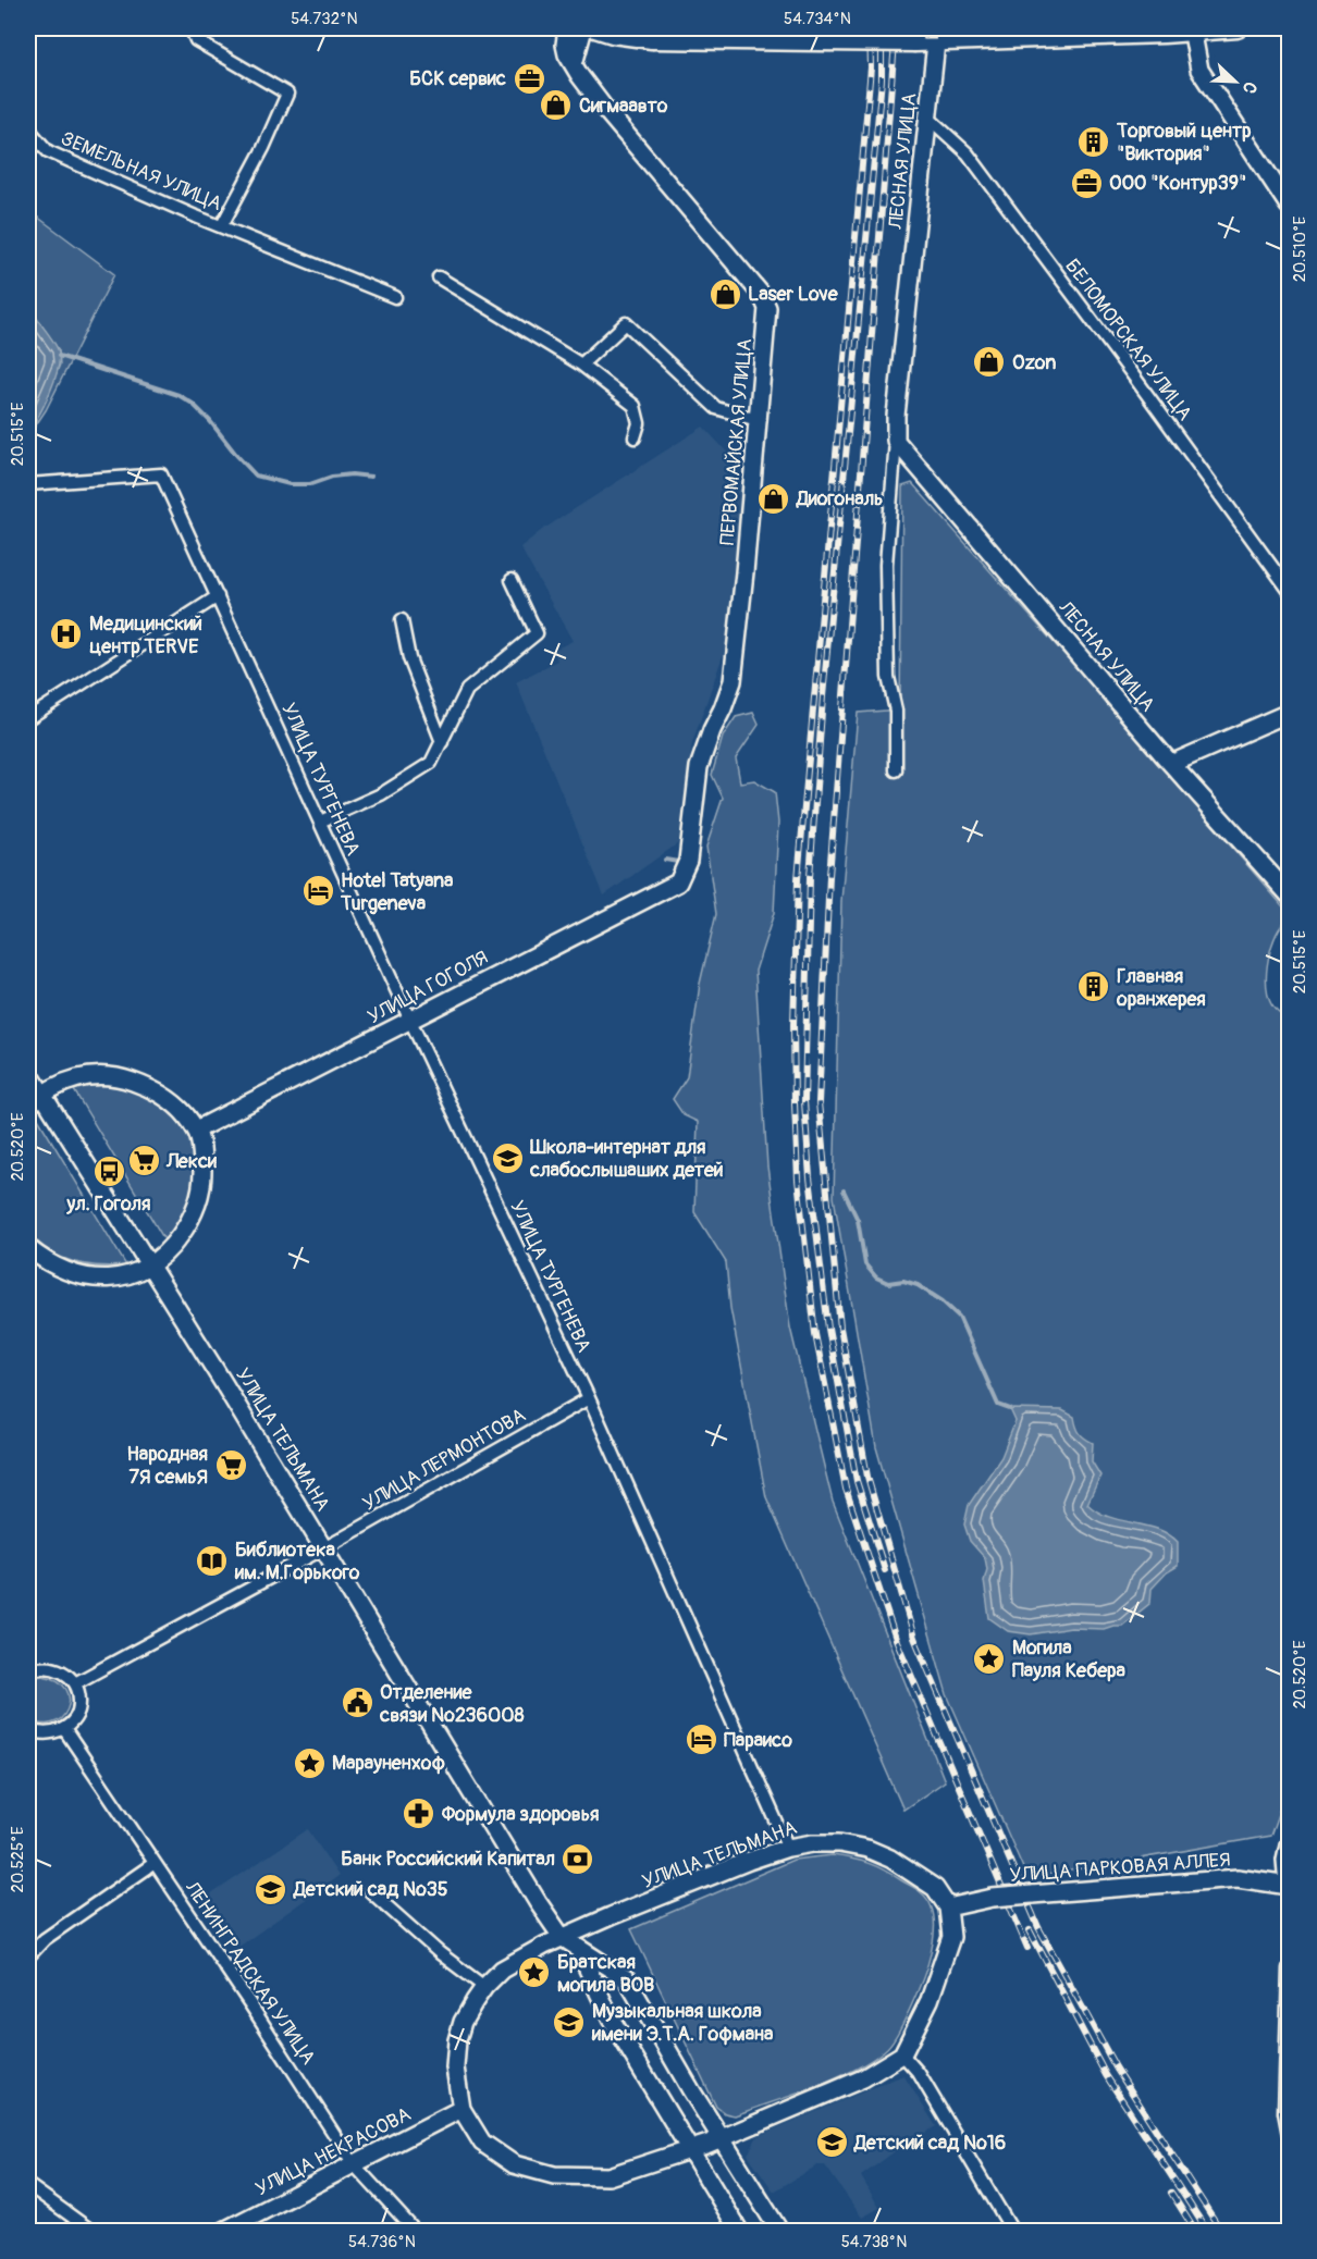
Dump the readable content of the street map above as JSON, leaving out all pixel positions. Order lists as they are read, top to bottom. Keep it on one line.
{"streets":{"street":["ЛЕСНАЯ УЛИЦА","ЗЕМЕЛЬНАЯ УЛИЦА","БЕЛОМОРСКАЯ УЛИЦА","ПЕРВОМАЙСКАЯ УЛИЦА","УЛИЦА ТУРГЕНЕВА","УЛИЦА ГОГОЛЯ","УЛИЦА ТЕЛЬМАНА","УЛИЦА ЛЕРМОНТОВА","УЛИЦА ПАРКОВАЯ АЛЛЕЯ","ЛЕНИНГРАДСКАЯ УЛИЦА","УЛИЦА НЕКРАСОВА"]},"crossings":[["ЛЕСНАЯ УЛИЦА","БЕЛОМОРСКАЯ УЛИЦА"],["ПЕРВОМАЙСКАЯ УЛИЦА","УЛИЦА ГОГОЛЯ"],["УЛИЦА ТУРГЕНЕВА","УЛИЦА ГОГОЛЯ"],["УЛИЦА ТУРГЕНЕВА","УЛИЦА ТЕЛЬМАНА"],["УЛИЦА ТУРГЕНЕВА","УЛИЦА ЛЕРМОНТОВА"],["УЛИЦА ТЕЛЬМАНА","УЛИЦА ЛЕРМОНТОВА"],["УЛИЦА ТЕЛЬМАНА","УЛИЦА ПАРКОВАЯ АЛЛЕЯ"],["УЛИЦА ТЕЛЬМАНА","УЛИЦА НЕКРАСОВА"],["ЛЕНИНГРАДСКАЯ УЛИЦА","УЛИЦА НЕКРАСОВА"]],"places":{"office":["БСК сервис","ООО \"Контур39\""],"shop":["Сигмаавто","Laser Love","Ozon","Диогональ"],"building":["Торговый центр \"Виктория\"","Главная оранжерея"],"hospital":["Медицинский центр TERVE"],"hotel":["Hotel Tatyana Turgeneva","Параисо"],"school or university":["Школа-интернат для слабослышаших детей","Детский сад №35","Музыкальная школа имени Э.Т.А. Гофмана","Детский сад №16"],"supermarket":["Лекси","Народная 7Я семьЯ"],"bus stop":["ул. Гоголя"],"library":["Библиотека им. М.Горького"],"place":["Могила Пауля Кебера","Марауненхоф","Братская могила ВОВ"],"public building":["Отделение связи №236008"],"pharmacy":["Формула здоровья"],"bank":["Банк Российский Капитал"]},"north":"bottom right","coordinates":["54.732°N","54.734°N","20.510°E","20.515°E","20.520°E","20.525°E","54.736°N","54.738°N"]}
